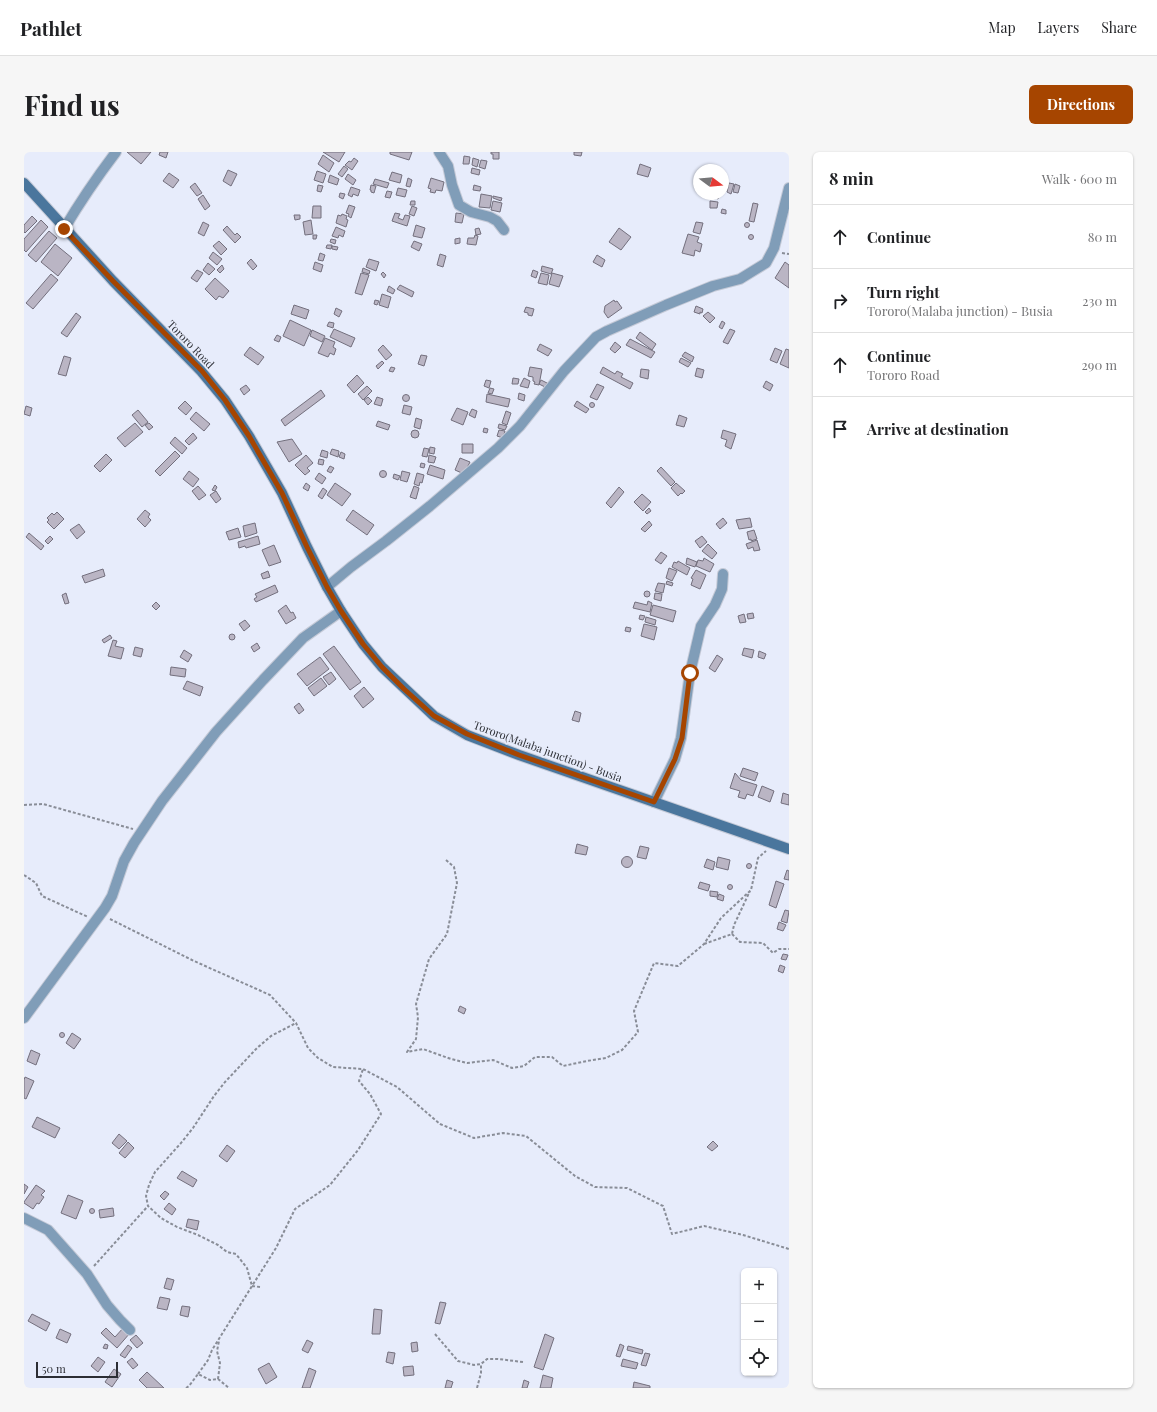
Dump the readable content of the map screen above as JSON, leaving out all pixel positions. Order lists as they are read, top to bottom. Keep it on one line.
{"streets":{"main road":["Tororo Road","Tororo(Malaba junction) - Busia"]},"crossings":[["Tororo Road","Tororo(Malaba junction) - Busia"]],"scale_bar":"50 m","north":"right","page":{"header":"Pathlet","nav":["Map","Layers","Share"],"buttons":"Directions","title":"Find us","heading":["8 min","Walk · 600 m"],"list":[["Continue","80 m"],["Turn right","Tororo(Malaba junction) - Busia","230 m"],["Continue","Tororo Road","290 m"],"Arrive at destination"],"map_buttons":["+","−"],"scale":"50 m"}}
